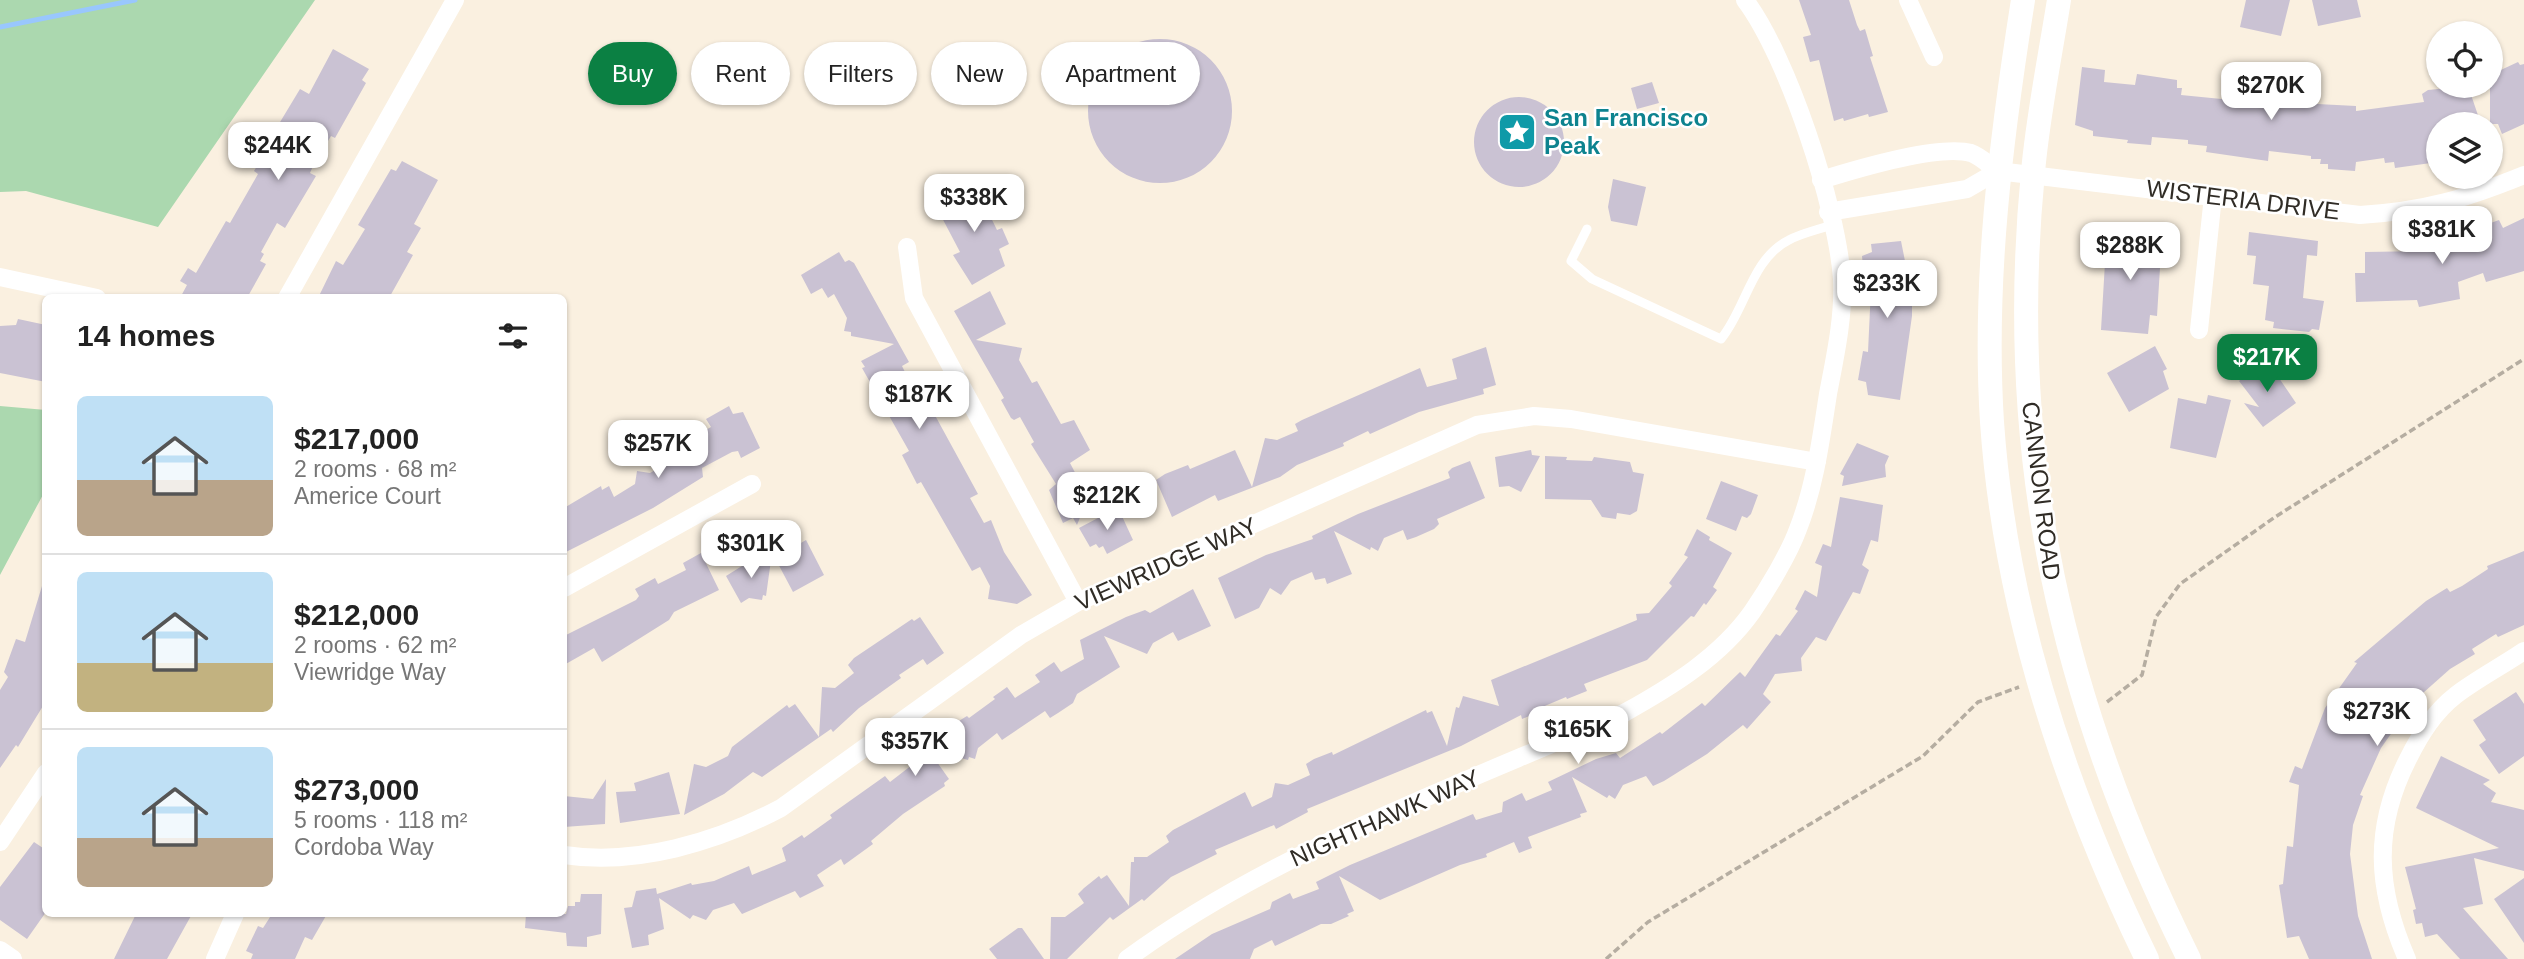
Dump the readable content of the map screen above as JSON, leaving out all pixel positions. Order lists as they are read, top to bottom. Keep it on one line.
{"streets":{"main road":["CANNON ROAD"],"street":["WISTERIA DRIVE","VIEWRIDGE WAY","NIGHTHAWK WAY"]},"crossings":[["WISTERIA DRIVE","CANNON ROAD"],["VIEWRIDGE WAY","NIGHTHAWK WAY"]],"places":{"place":["San Francisco Peak"]},"page":{"chip":["Buy","Rent","Filters","New","Apartment"],"price":["$270K","$244K","$338K","$381K","$288K","$233K","$217K","$187K","$257K","$212K","$301K","$273K","$165K","$357K"],"heading":"14 homes","list":[{"name":"$217,000","note":"2 rooms · 68 m² · Americe Court"},{"name":"$212,000","note":"2 rooms · 62 m² · Viewridge Way"},{"name":"$273,000","note":"5 rooms · 118 m² · Cordoba Way"}]}}
